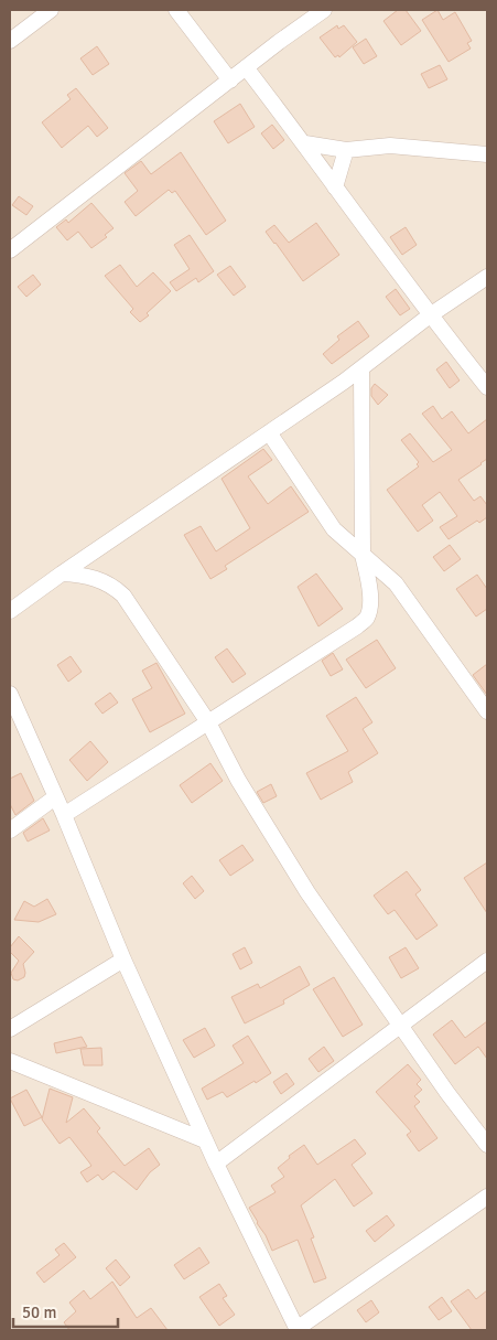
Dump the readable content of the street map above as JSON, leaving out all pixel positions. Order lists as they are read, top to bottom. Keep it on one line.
{"scale_bar":"50 m"}
